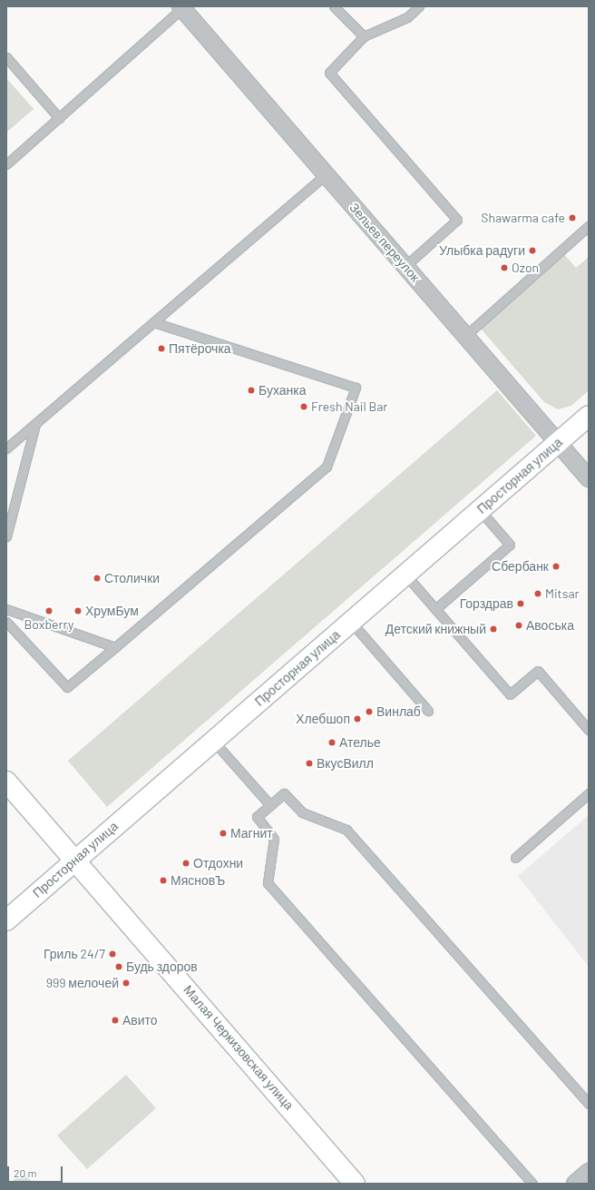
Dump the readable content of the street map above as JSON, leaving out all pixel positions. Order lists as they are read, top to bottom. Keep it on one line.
{"streets":{"main road":["Просторная улица","Малая Черкизовская улица"],"street":["Зельев переулок"]},"crossings":[["Зельев переулок","Просторная улица"],["Просторная улица","Малая Черкизовская улица"]],"places":["Shawarma cafe","Улыбка радуги","Ozon","Пятёрочка","Буханка","Fresh Nail Bar","Сбербанк","Столички","Mitsar","Горздрав","Boxberry","ХрумБум","Авоська","Детский книжный","Винлаб","Хлебшоп","Ателье","ВкусВилл","Магнит","Отдохни","МясновЪ","Гриль 24/7","Будь здоров","999 мелочей","Авито"],"scale_bar":"20 m"}
